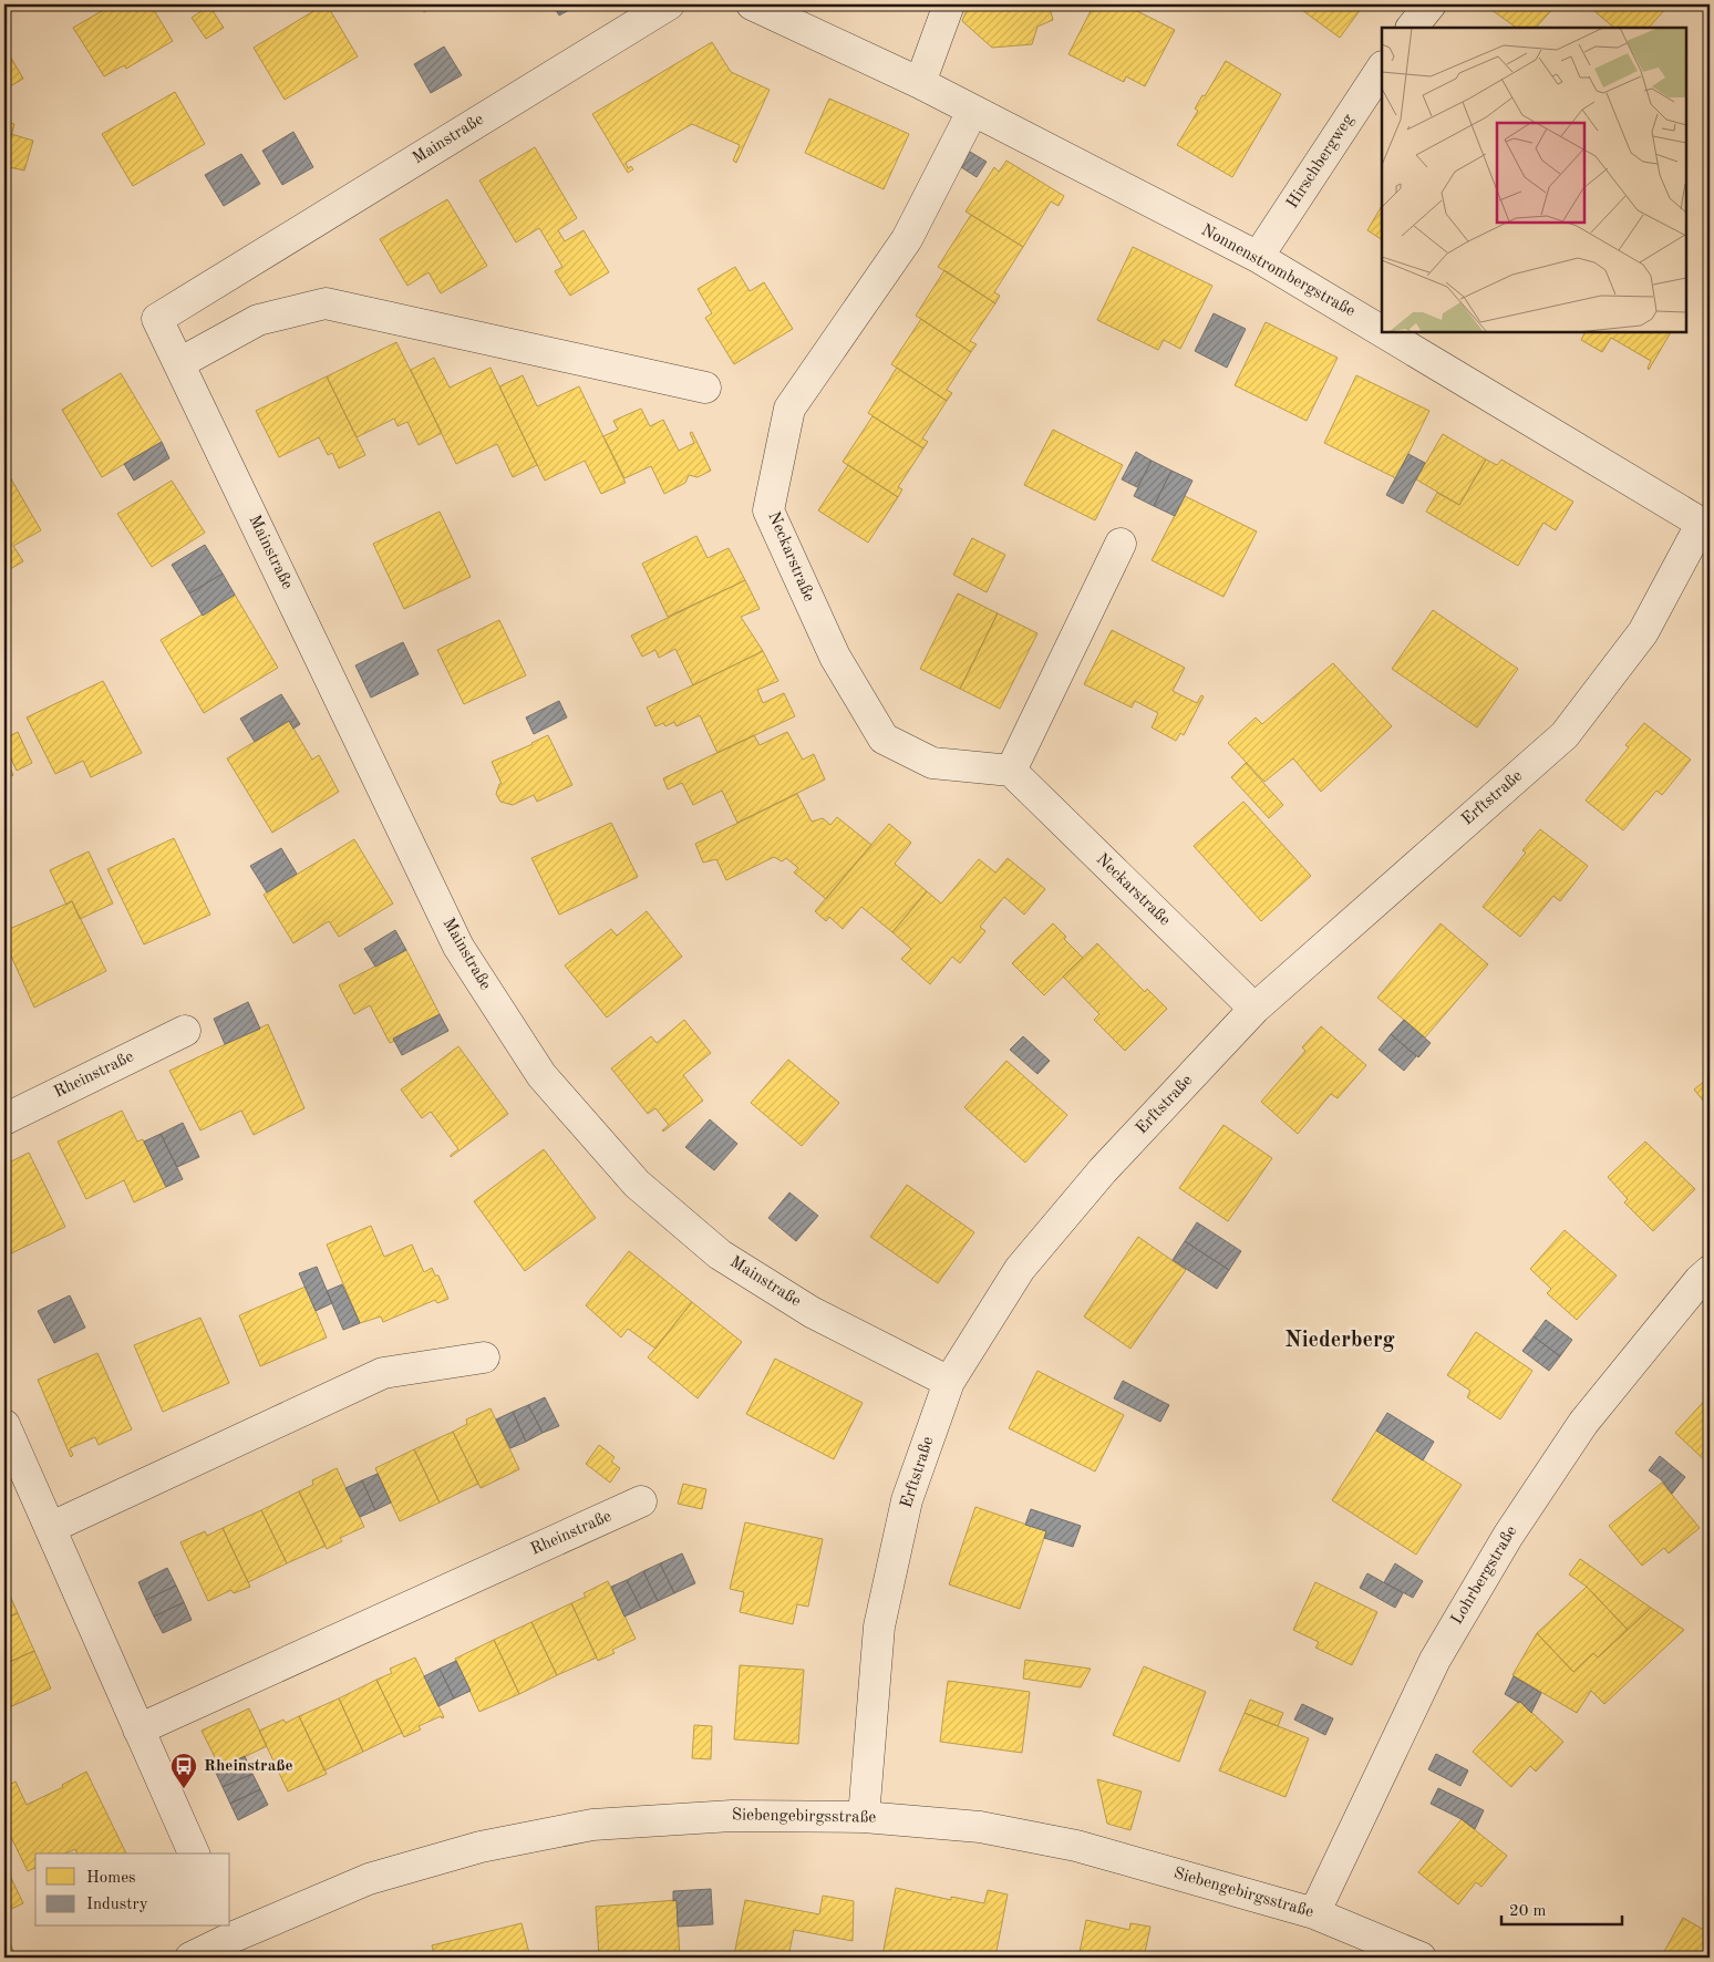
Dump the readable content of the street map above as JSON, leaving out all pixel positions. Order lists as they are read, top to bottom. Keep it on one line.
{"streets":{"street":["Mainstraße","Hirschbergweg","Nonnenstrombergstraße","Neckarstraße","Erftstraße","Rheinstraße","Lohrbergstraße","Siebengebirgsstraße"]},"crossings":[["Mainstraße","Erftstraße"],["Hirschbergweg","Nonnenstrombergstraße"],["Nonnenstrombergstraße","Neckarstraße"],["Nonnenstrombergstraße","Erftstraße"],["Neckarstraße","Erftstraße"],["Erftstraße","Siebengebirgsstraße"],["Lohrbergstraße","Siebengebirgsstraße"]],"districts":["Niederberg"],"places":{"bus stop":["Rheinstraße"]},"legend":["Homes","Industry"],"scale_bar":"20 m"}
